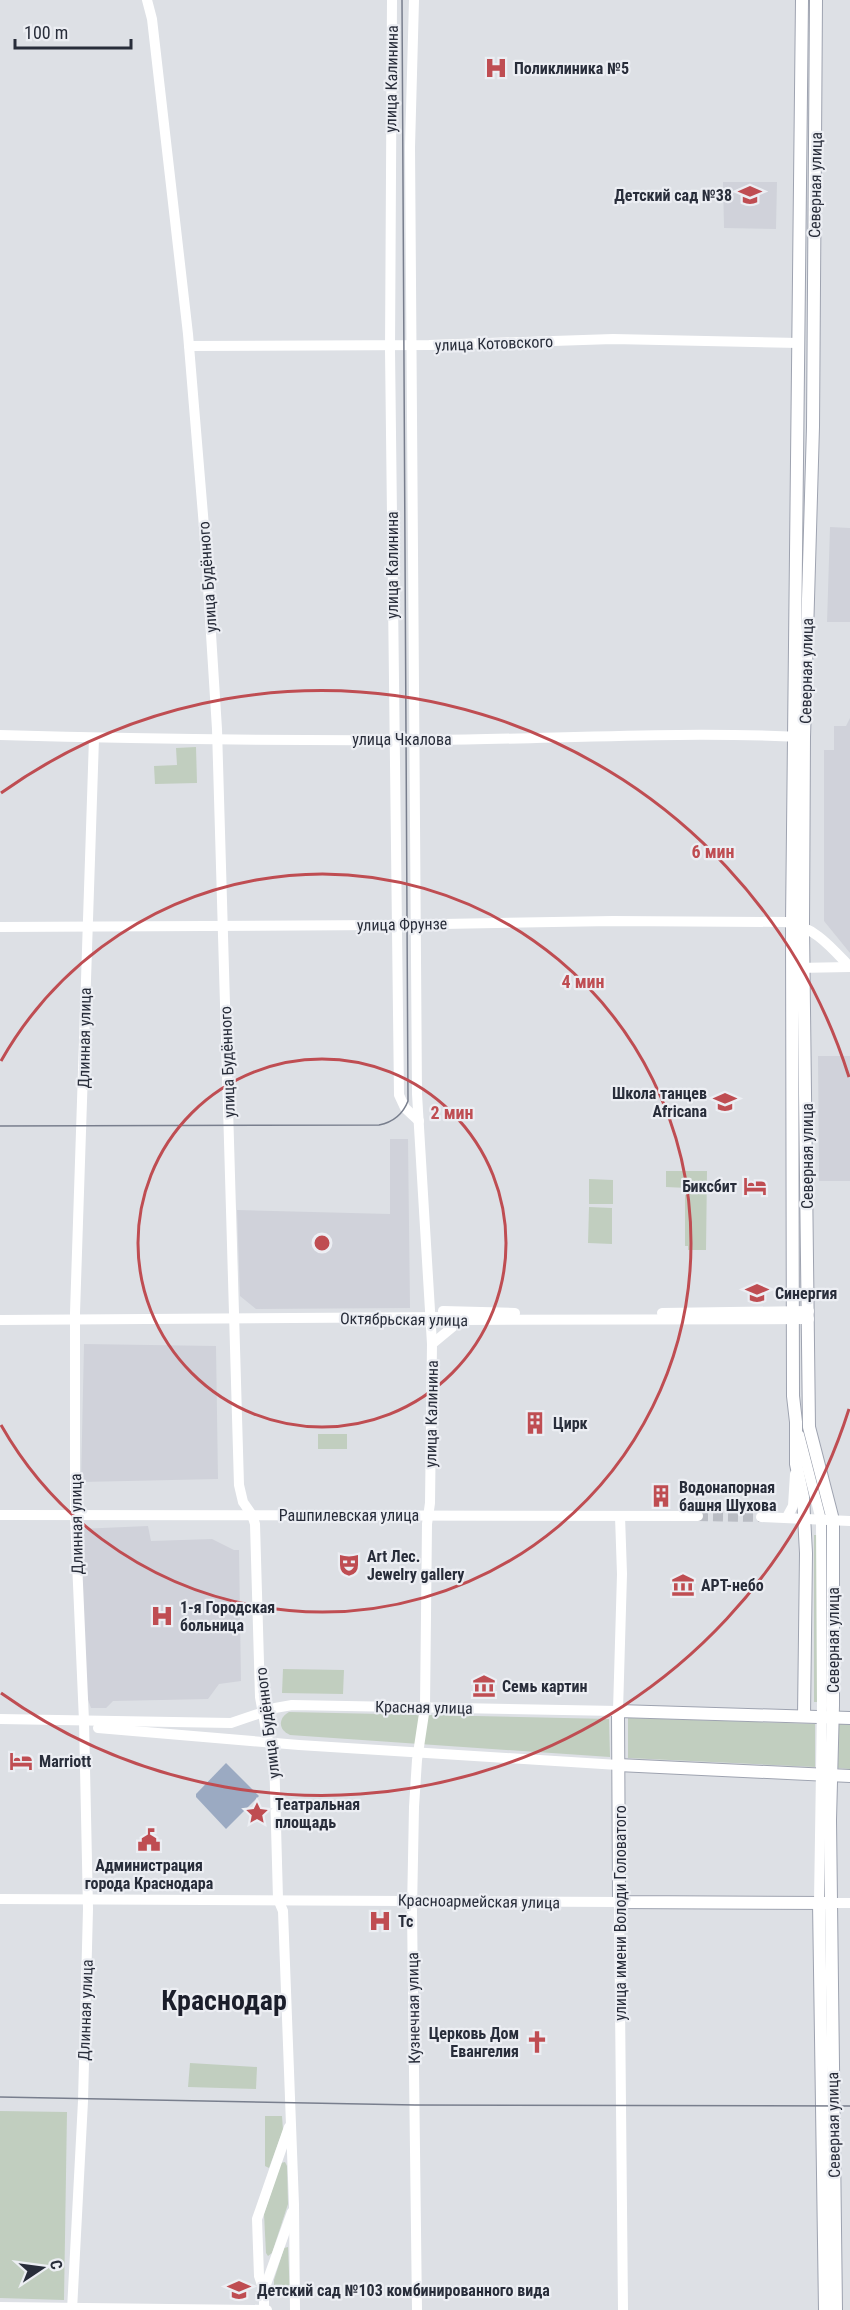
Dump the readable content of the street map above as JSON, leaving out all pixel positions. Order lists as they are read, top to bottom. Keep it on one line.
{"streets":{"main road":["Северная улица","Красная улица","Красноармейская улица","улица имени Володи Головатого"],"street":["улица Калинина","улица Котовского","улица Будённого","улица Чкалова","улица Фрунзе","Длинная улица","Октябрьская улица","Рашпилевская улица","Кузнечная улица"]},"crossings":[["улица Калинина","улица Котовского"],["улица Калинина","улица Чкалова"],["улица Калинина","улица Фрунзе"],["улица Калинина","Октябрьская улица"],["улица Калинина","Рашпилевская улица"],["улица Калинина","Красная улица"],["улица Калинина","Кузнечная улица"],["Северная улица","улица Котовского"],["Северная улица","улица Чкалова"],["Северная улица","улица Фрунзе"],["Северная улица","Октябрьская улица"],["Северная улица","Красная улица"],["Северная улица","Красноармейская улица"],["улица Котовского","улица Будённого"],["улица Будённого","улица Чкалова"],["улица Будённого","улица Фрунзе"],["улица Будённого","Октябрьская улица"],["улица Будённого","Рашпилевская улица"],["улица Будённого","Красная улица"],["улица Будённого","Красноармейская улица"],["улица Чкалова","Длинная улица"],["улица Фрунзе","Длинная улица"],["Длинная улица","Октябрьская улица"],["Длинная улица","Рашпилевская улица"],["Длинная улица","Красная улица"],["Длинная улица","Красноармейская улица"],["Рашпилевская улица","улица имени Володи Головатого"],["Красная улица","улица имени Володи Головатого"],["Красная улица","Кузнечная улица"],["Красноармейская улица","улица имени Володи Головатого"],["Красноармейская улица","Кузнечная улица"]],"districts":["Краснодар"],"places":{"hospital":["Поликлиника №5","1-я Городская больница","Тс"],"school or university":["Детский сад №38","Школа танцев Africana","Синергия","Детский сад №103 комбинированного вида"],"hotel":["Биксбит","Marriott"],"building":["Цирк","Водонапорная башня Шухова"],"theatre":["Art Лес. Jewelry gallery"],"museum":["АРТ-небо","Семь картин"],"place":["Театральная площадь"],"public building":["Администрация города Краснодара"],"church":["Церковь Дом Евангелия"]},"scale_bar":"100 m","north":"right","rings":["6 мин","4 мин","2 мин"]}
